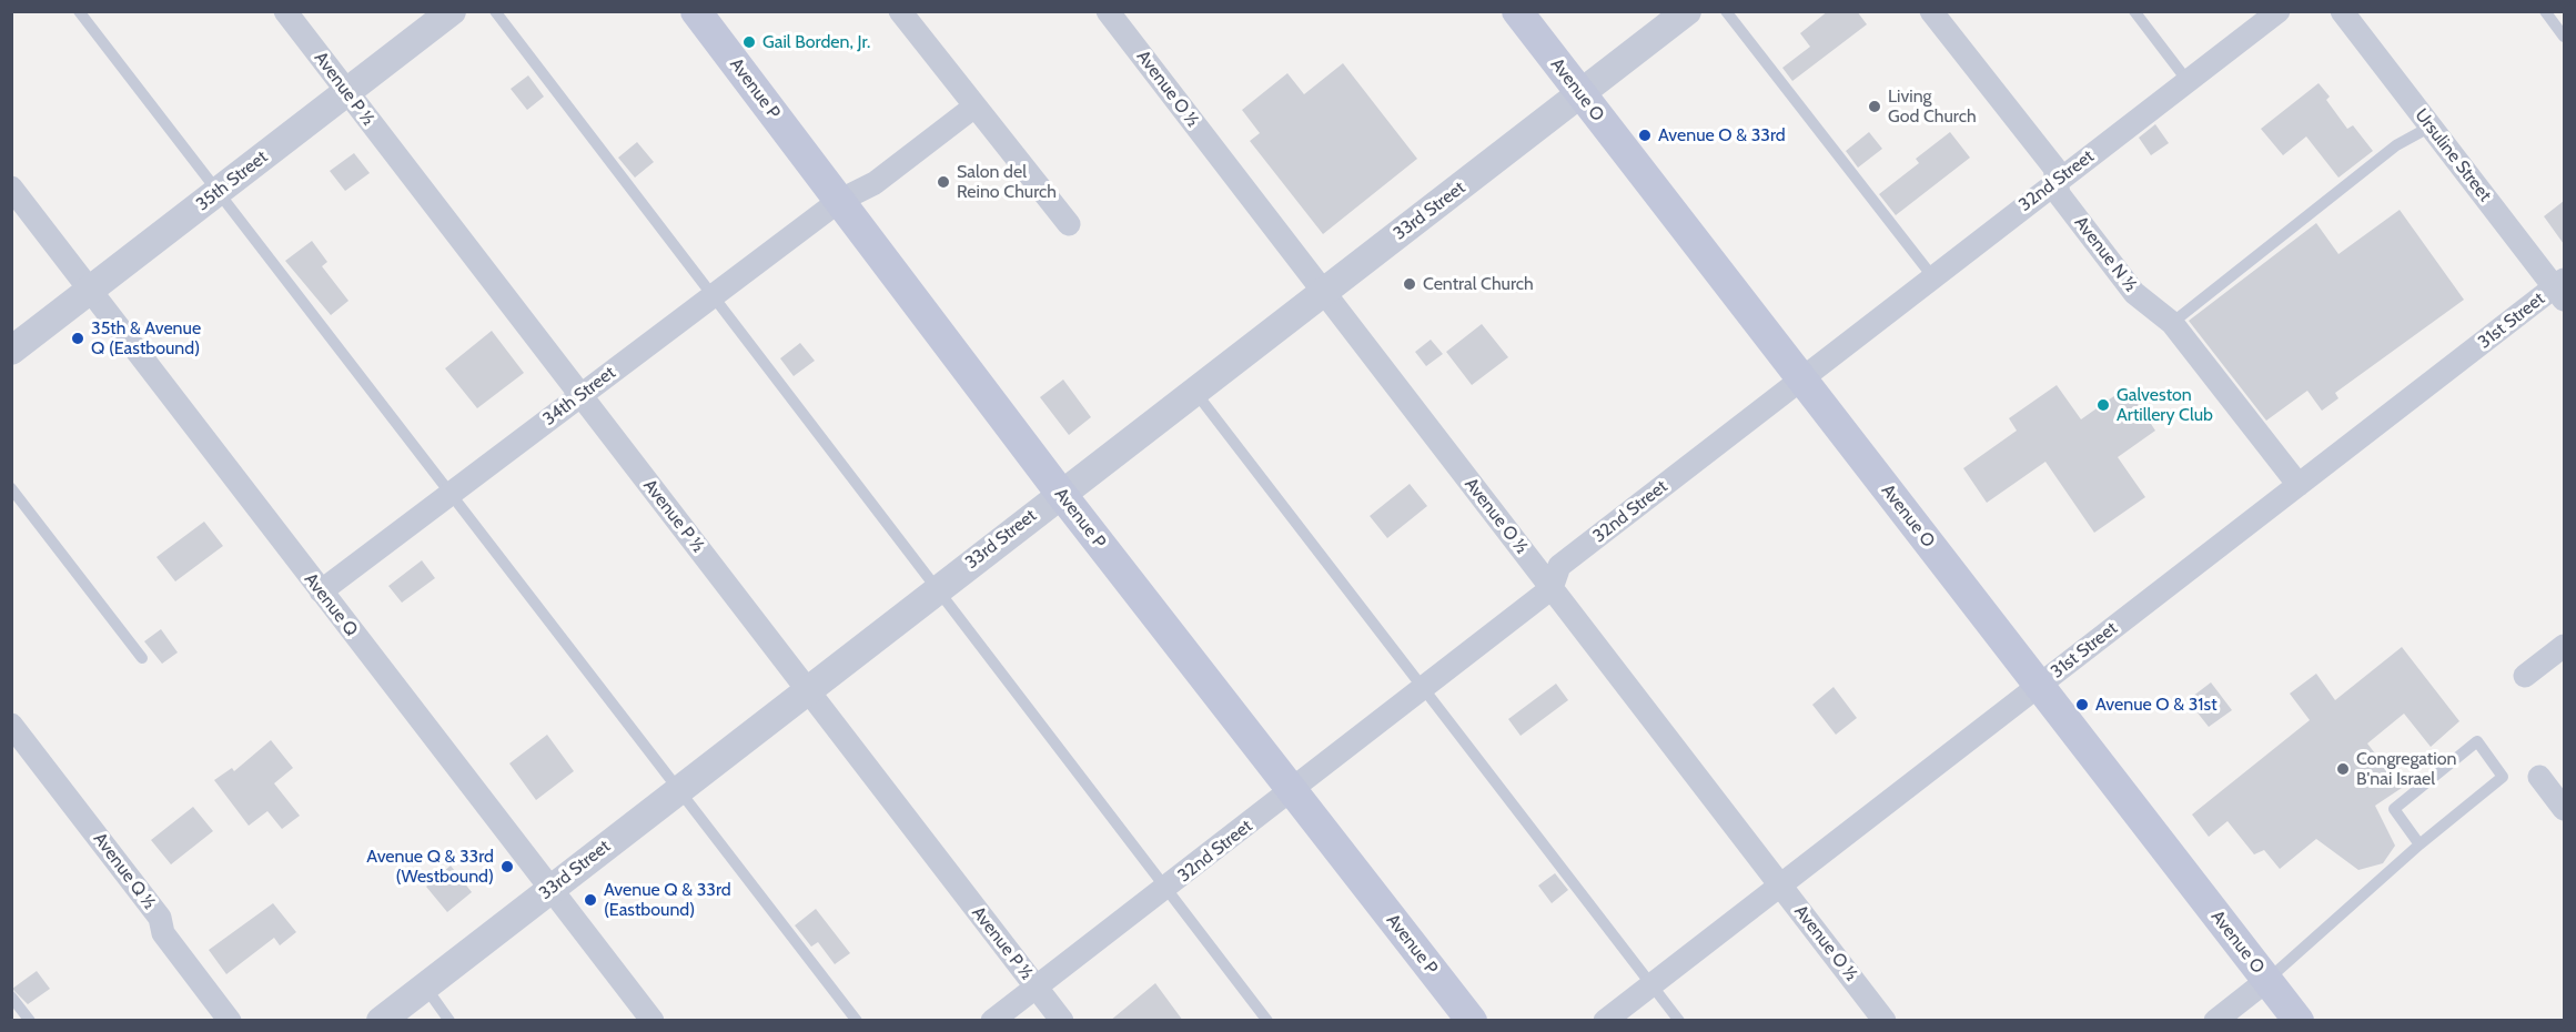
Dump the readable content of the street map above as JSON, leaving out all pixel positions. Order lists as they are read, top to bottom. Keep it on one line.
{"streets":{"main road":["Avenue P","Avenue O"],"street":["Avenue P ½","Avenue O ½","Ursuline Street","35th Street","32nd Street","33rd Street","Avenue N ½","31st Street","34th Street","Avenue Q","Avenue Q ½"]},"crossings":[["Avenue P ½","35th Street"],["Avenue P ½","32nd Street"],["Avenue P ½","33rd Street"],["Avenue P ½","34th Street"],["Avenue P","32nd Street"],["Avenue P","33rd Street"],["Avenue P","34th Street"],["Avenue O ½","32nd Street"],["Avenue O ½","33rd Street"],["Avenue O ½","31st Street"],["Avenue O","32nd Street"],["Avenue O","33rd Street"],["Avenue O","31st Street"],["Ursuline Street","31st Street"],["35th Street","Avenue Q"],["32nd Street","Avenue N ½"],["33rd Street","Avenue Q"],["Avenue N ½","31st Street"],["34th Street","Avenue Q"]],"places":["Gail Borden, Jr.","Living God Church","Avenue O & 33rd","Salon del Reino Church","Central Church","35th & Avenue Q (Eastbound)","Galveston Artillery Club","Avenue O & 31st","Congregation B'nai Israel","Avenue Q & 33rd (Westbound)","Avenue Q & 33rd (Eastbound)"]}
